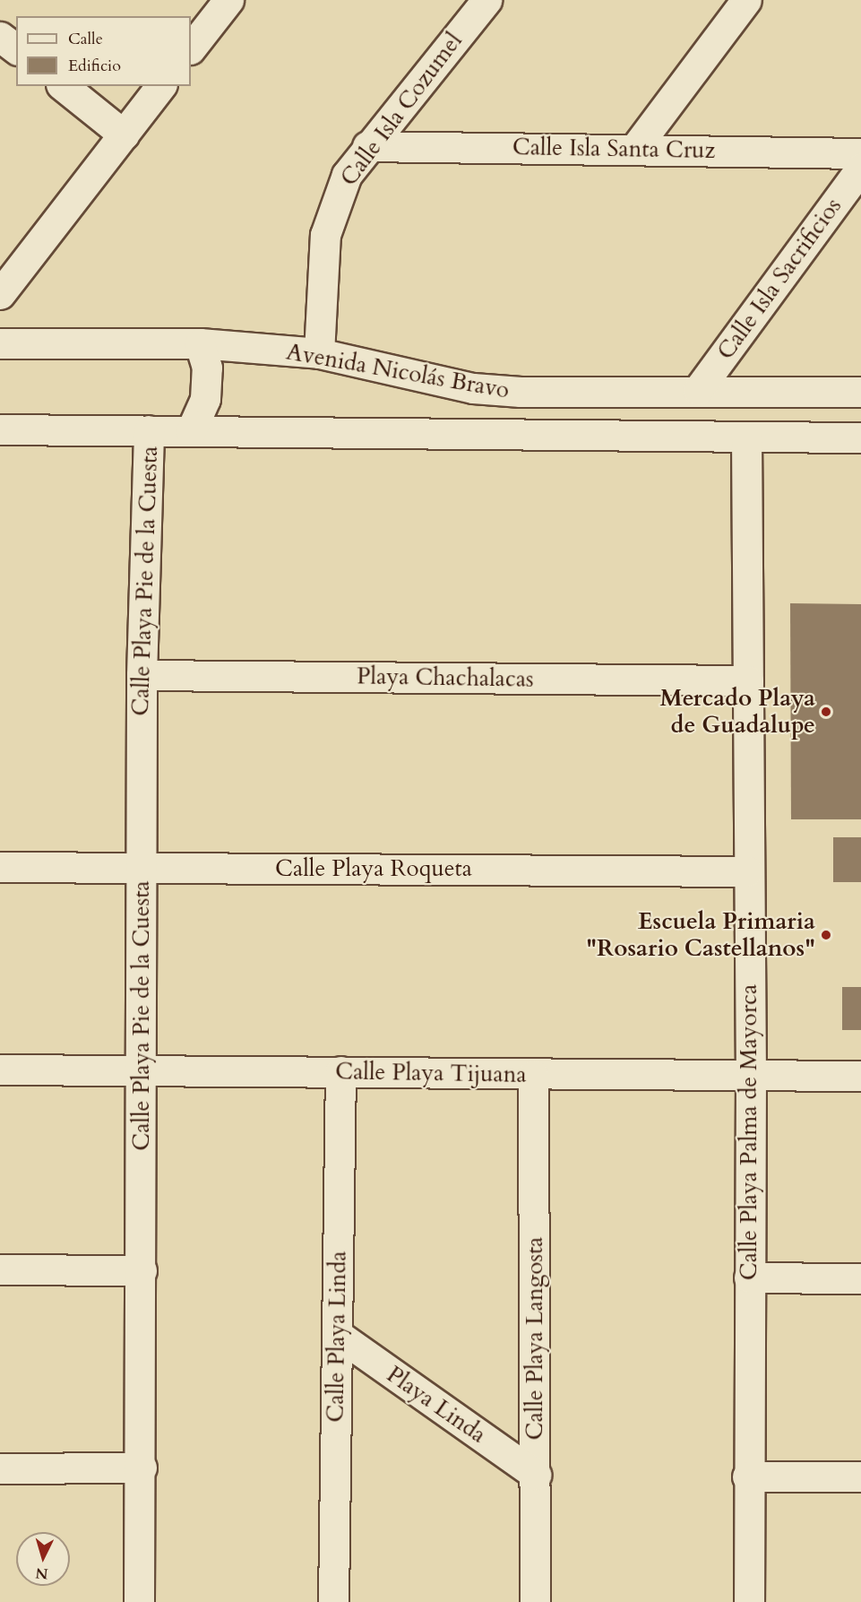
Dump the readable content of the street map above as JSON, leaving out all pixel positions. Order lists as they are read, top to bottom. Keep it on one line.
{"streets":{"street":["Calle Isla Cozumel","Calle Isla Santa Cruz","Calle Isla Sacrificios","Avenida Nicolás Bravo","Calle Playa Pie de la Cuesta","Playa Chachalacas","Calle Playa Roqueta","Calle Playa Tijuana","Calle Playa Palma de Mayorca","Calle Playa Linda","Calle Playa Langosta","Playa Linda"]},"crossings":[["Calle Isla Cozumel","Calle Isla Santa Cruz"],["Calle Isla Cozumel","Avenida Nicolás Bravo"],["Calle Isla Sacrificios","Avenida Nicolás Bravo"],["Avenida Nicolás Bravo","Calle Playa Pie de la Cuesta"],["Avenida Nicolás Bravo","Calle Playa Palma de Mayorca"],["Calle Playa Pie de la Cuesta","Playa Chachalacas"],["Calle Playa Pie de la Cuesta","Calle Playa Roqueta"],["Calle Playa Pie de la Cuesta","Calle Playa Tijuana"],["Playa Chachalacas","Calle Playa Palma de Mayorca"],["Calle Playa Roqueta","Calle Playa Palma de Mayorca"],["Calle Playa Tijuana","Calle Playa Palma de Mayorca"],["Calle Playa Tijuana","Calle Playa Linda"],["Calle Playa Tijuana","Calle Playa Langosta"],["Calle Playa Linda","Playa Linda"],["Calle Playa Langosta","Playa Linda"]],"places":["Mercado Playa de Guadalupe","Escuela Primaria \"Rosario Castellanos\""],"legend":["Calle","Edificio"],"north":"bottom"}
